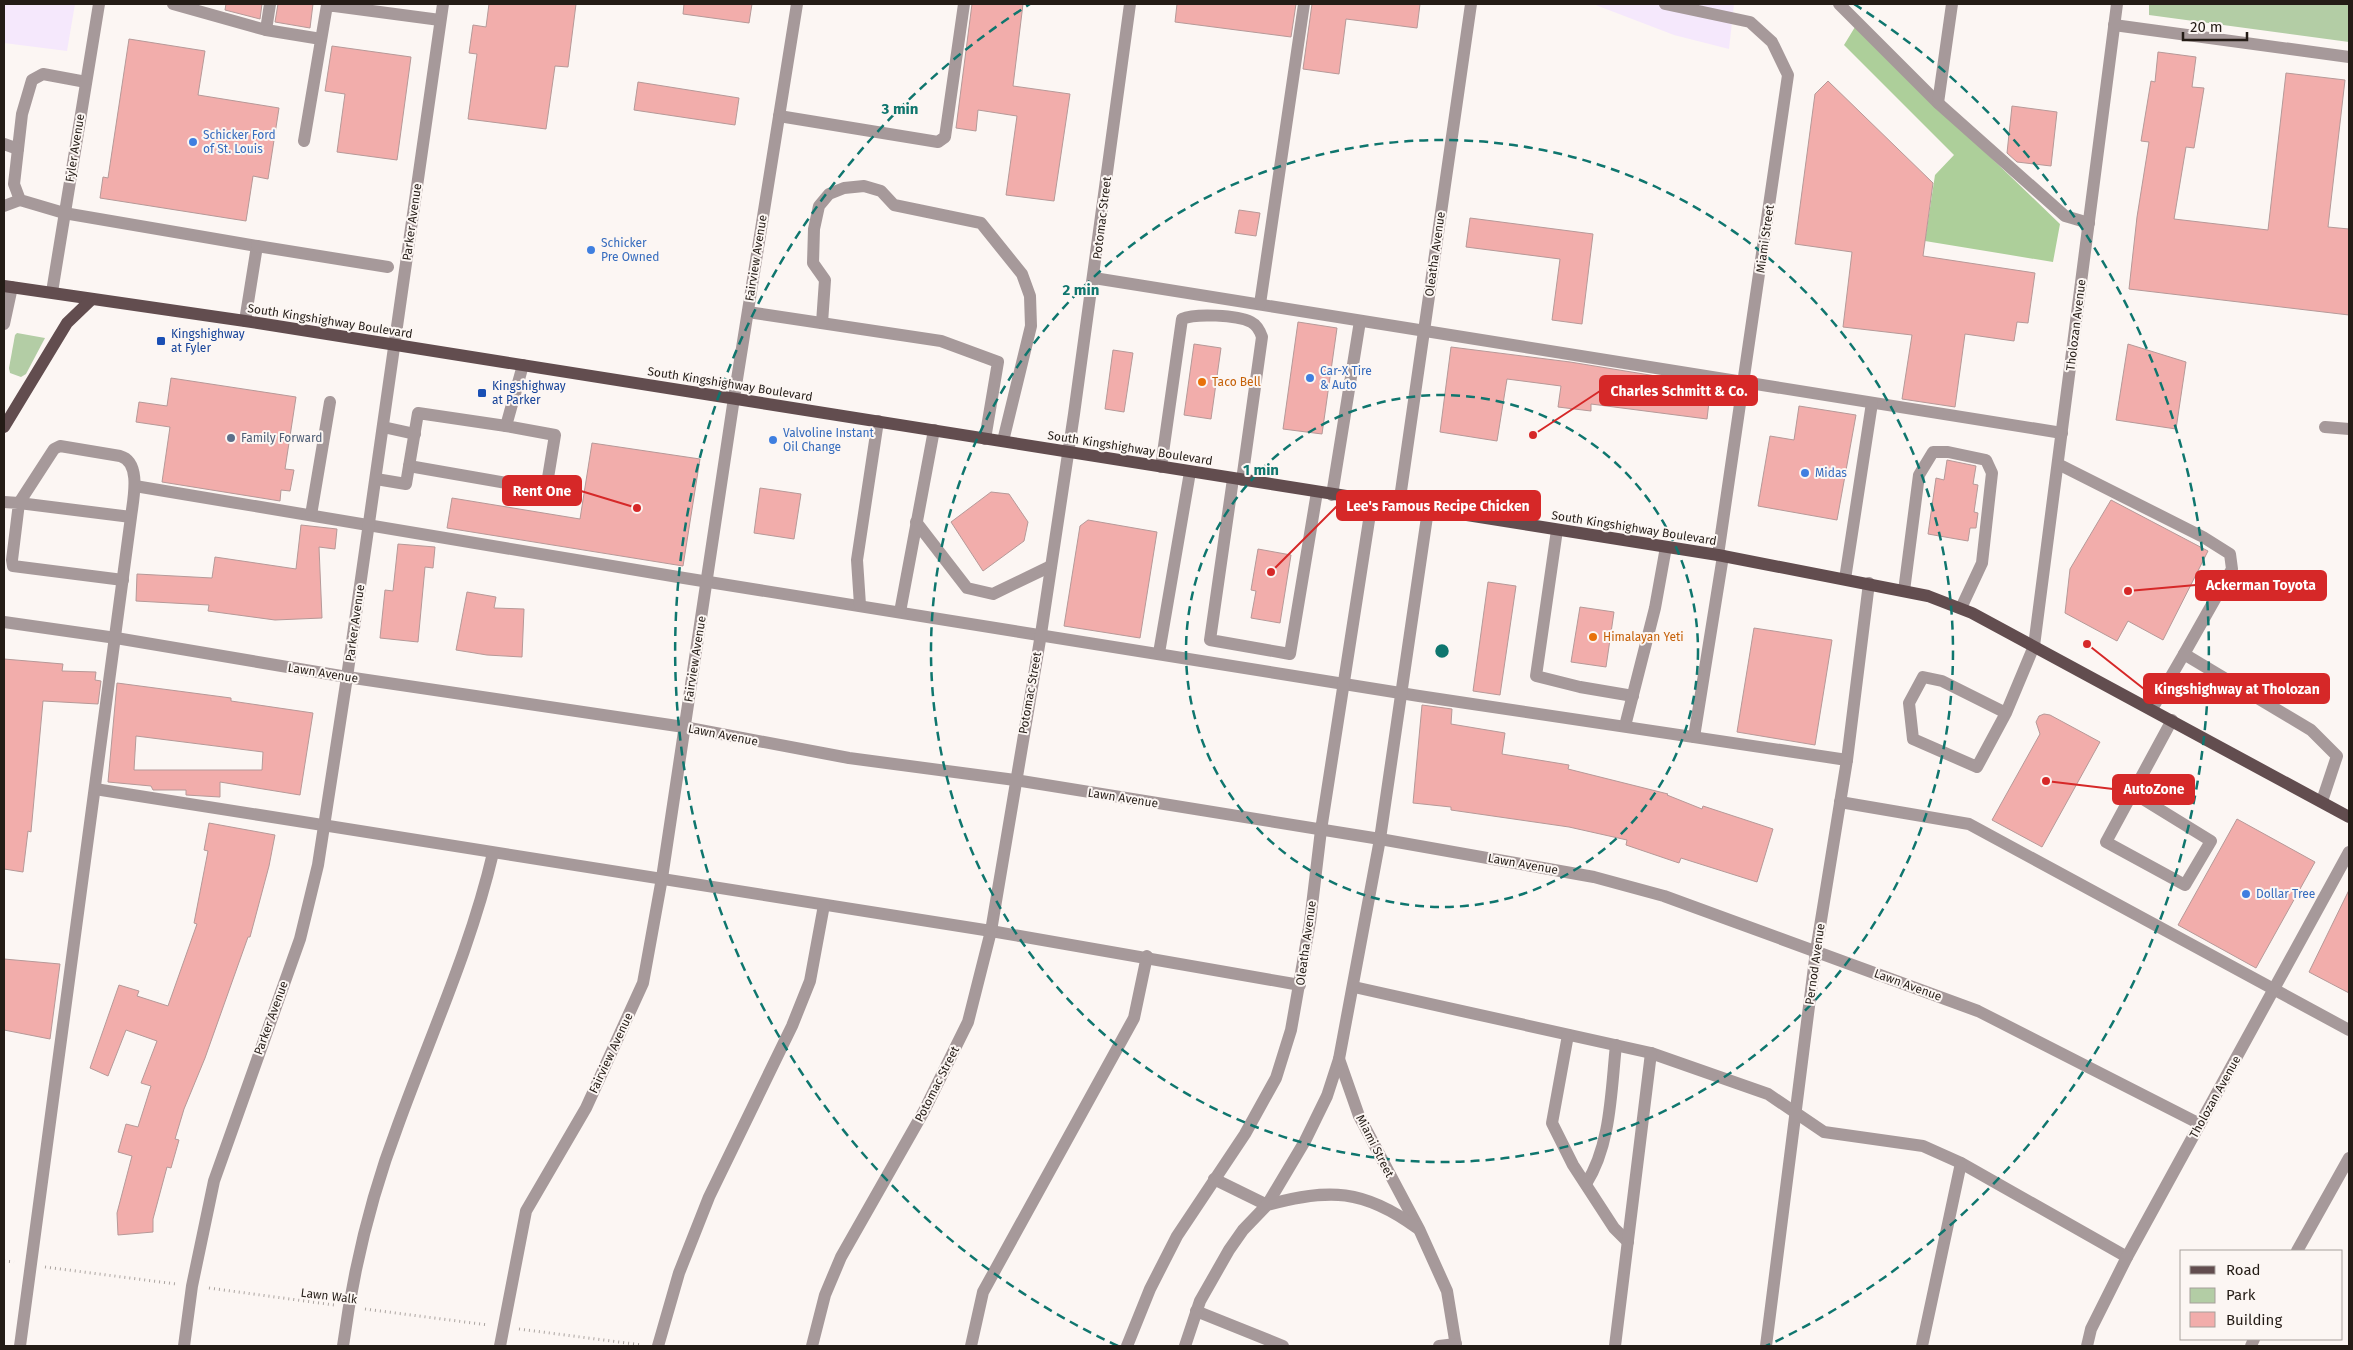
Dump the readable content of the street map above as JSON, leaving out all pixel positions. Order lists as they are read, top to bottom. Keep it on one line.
{"streets":{"main road":["South Kingshighway Boulevard"],"street":["Fyler Avenue","Potomac Street","Parker Avenue","Miami Street","Oleatha Avenue","Fairview Avenue","Tholozan Avenue","Lawn Avenue","Pernod Avenue"],"path":["Lawn Walk"]},"crossings":[["Fyler Avenue","South Kingshighway Boulevard"],["Potomac Street","South Kingshighway Boulevard"],["Potomac Street","Lawn Avenue"],["Parker Avenue","South Kingshighway Boulevard"],["Parker Avenue","Lawn Avenue"],["Parker Avenue","Lawn Walk"],["Miami Street","South Kingshighway Boulevard"],["Oleatha Avenue","South Kingshighway Boulevard"],["Oleatha Avenue","Lawn Avenue"],["Fairview Avenue","South Kingshighway Boulevard"],["Fairview Avenue","Lawn Avenue"],["Fairview Avenue","Lawn Walk"],["South Kingshighway Boulevard","Tholozan Avenue"],["South Kingshighway Boulevard","Pernod Avenue"],["Tholozan Avenue","Lawn Avenue"],["Lawn Avenue","Pernod Avenue"]],"places":{"other":["Schicker Ford of St. Louis","Schicker Pre Owned","Car-X Tire & Auto","Taco Bell","Charles Schmitt & Co.","Family Forward","Valvoline Instant Oil Change","Midas","Rent One","Lee's Famous Recipe Chicken","Ackerman Toyota","Himalayan Yeti","Kingshighway at Tholozan","AutoZone","Dollar Tree"],"transit":["Kingshighway at Fyler","Kingshighway at Parker"]},"legend":["Road","Park","Building"],"scale_bar":"20 m","rings":["3 min","2 min","1 min"]}
